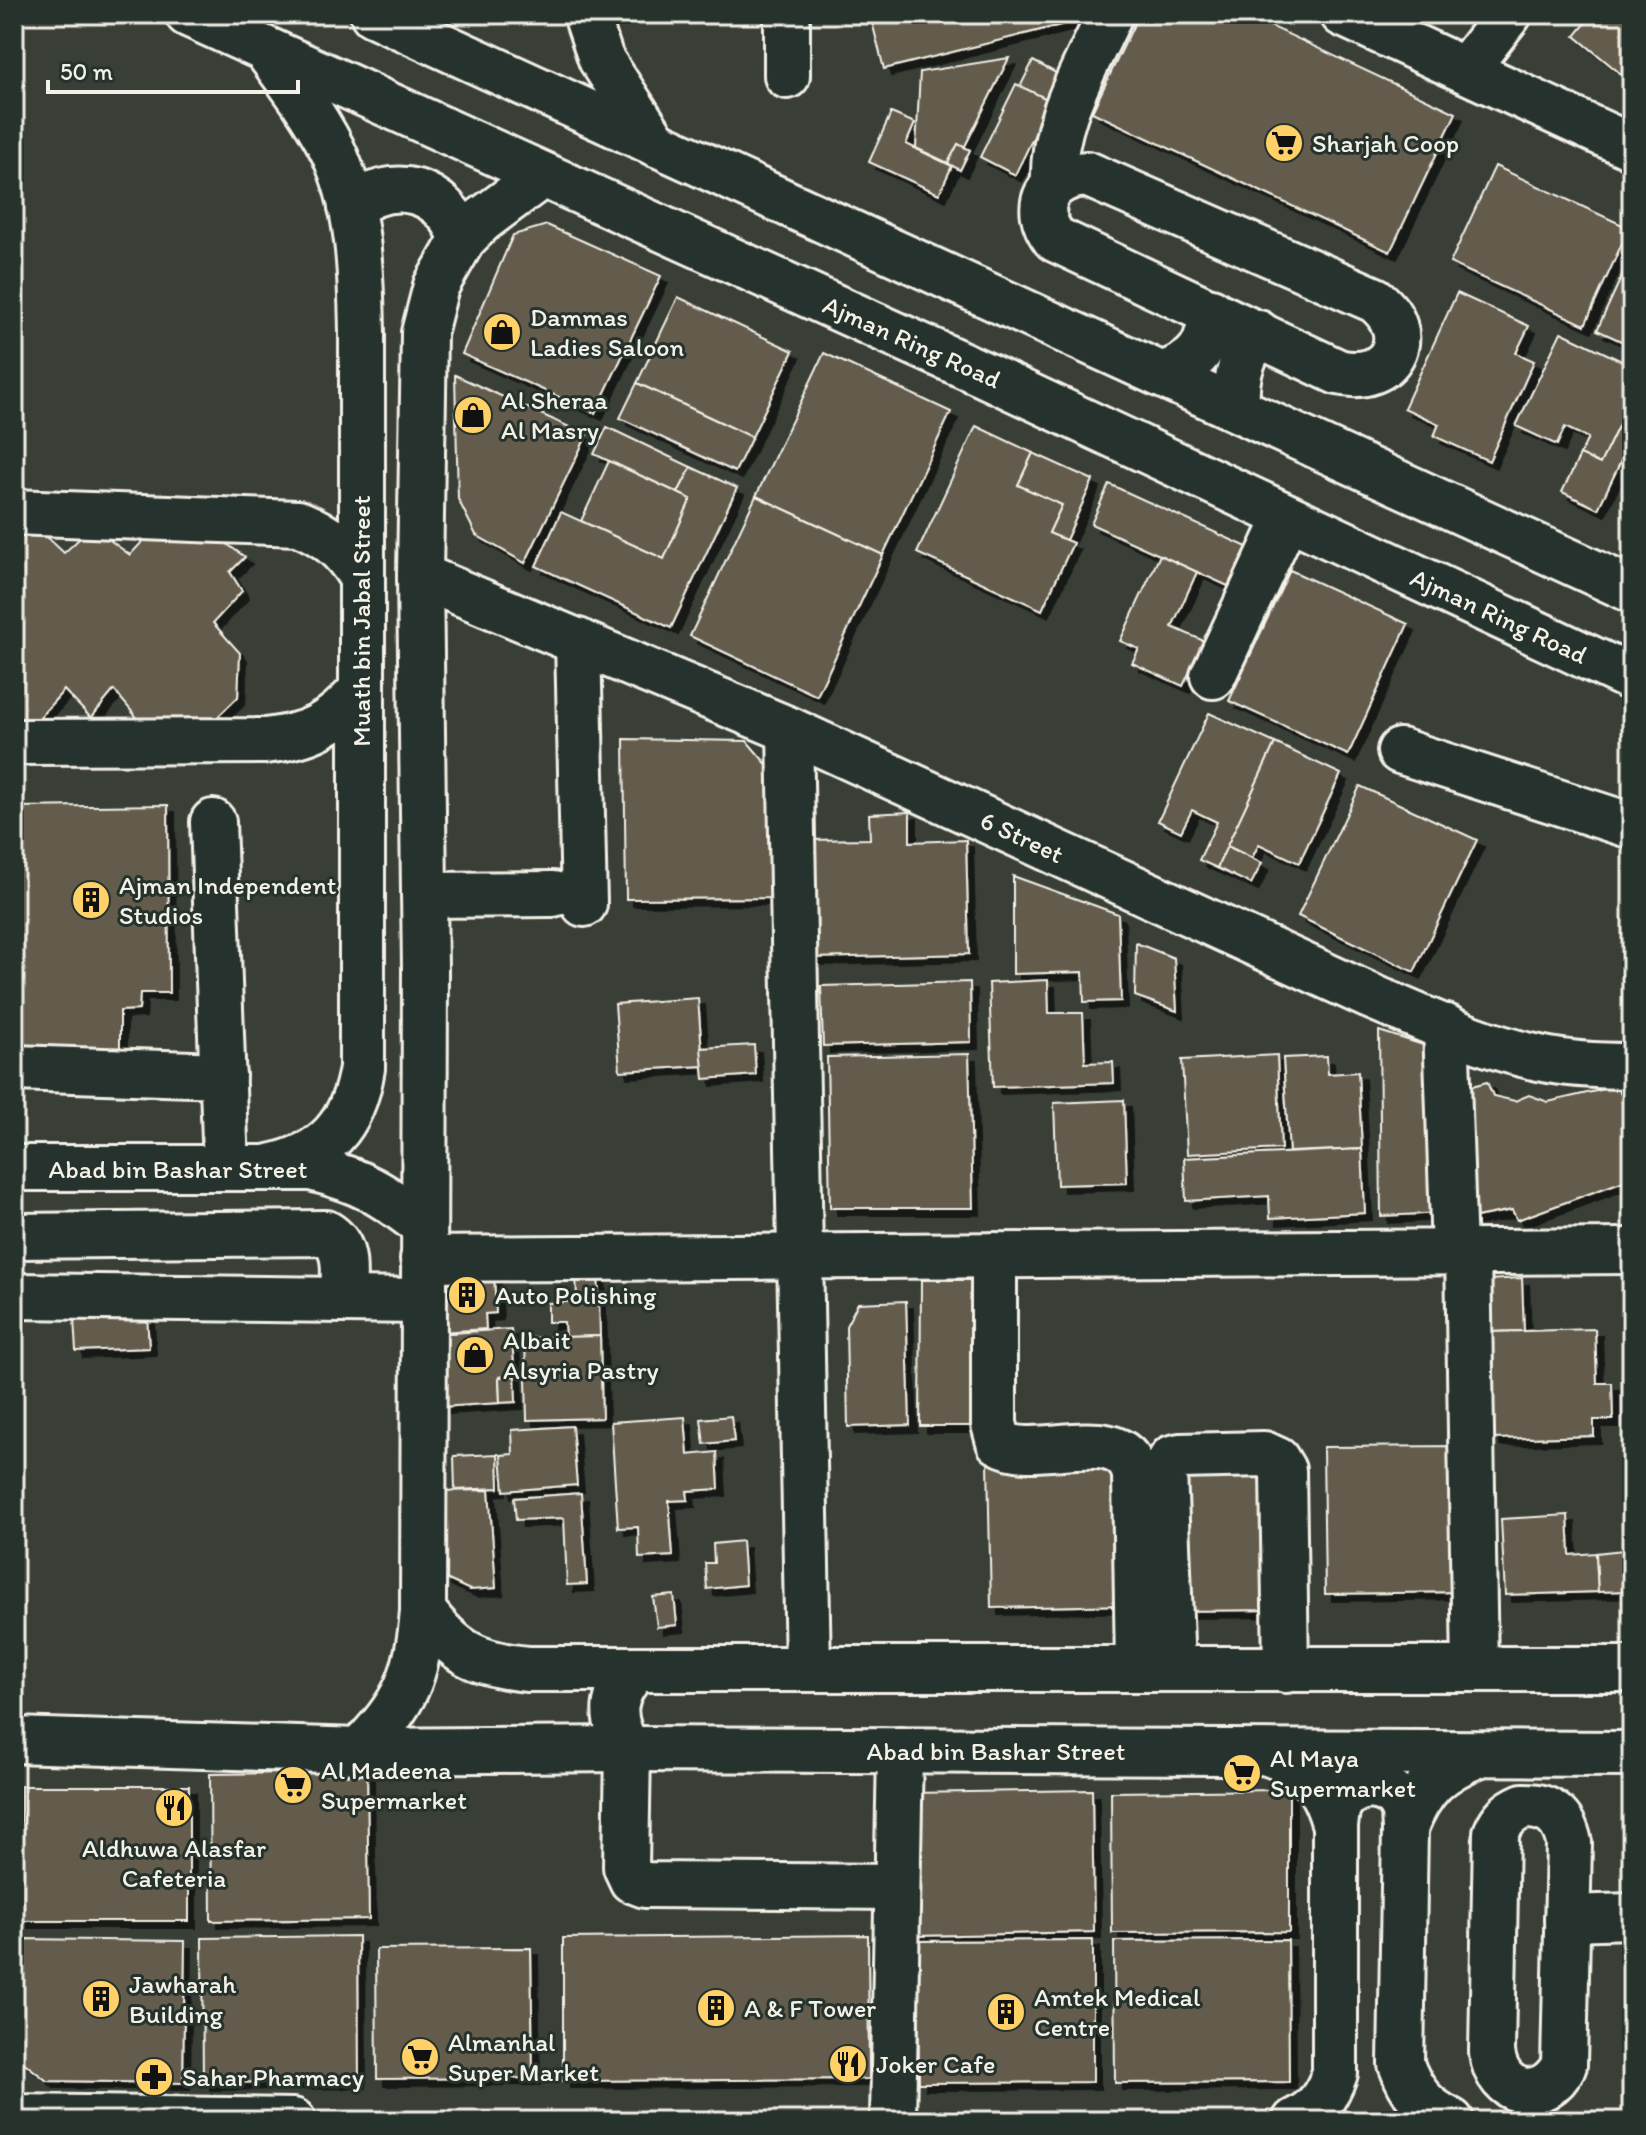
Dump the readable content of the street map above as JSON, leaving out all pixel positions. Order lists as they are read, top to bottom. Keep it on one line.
{"streets":{"street":["Ajman Ring Road","Muath bin Jabal Street","6 Street","Abad bin Bashar Street"]},"crossings":[["Ajman Ring Road","Muath bin Jabal Street"],["Muath bin Jabal Street","Abad bin Bashar Street"]],"places":{"supermarket":["Sharjah Coop","Al Maya Supermarket","Al Madeena Supermarket","Almanhal Super Market"],"shop":["Dammas Ladies Saloon","Al Sheraa Al Masry","Albait Alsyria Pastry"],"building":["Ajman Independent Studios","Auto Polishing","Jawharah Building","A & F Tower","Amtek Medical Centre"],"restaurant":["Aldhuwa Alasfar Cafeteria","Joker Cafe"],"pharmacy":["Sahar Pharmacy"]},"scale_bar":"50 m"}
